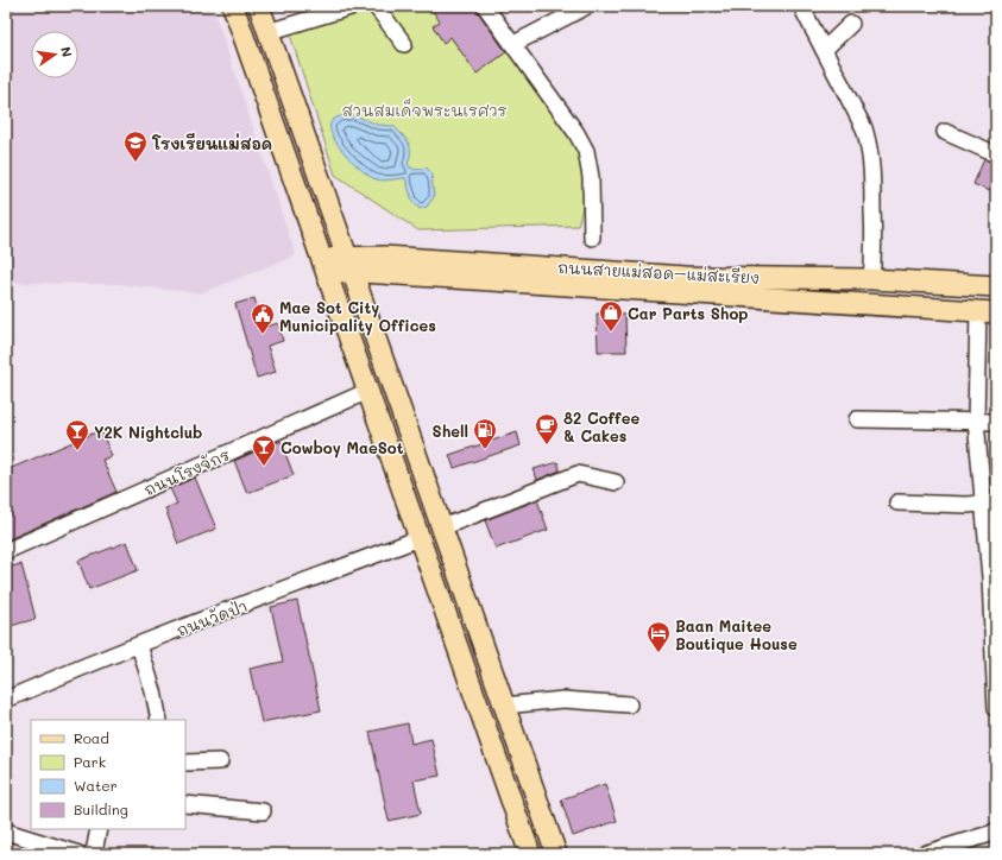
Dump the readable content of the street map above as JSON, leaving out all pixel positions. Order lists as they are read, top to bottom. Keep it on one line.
{"streets":{"main road":["ถนนสายแม่สอด–แม่สะเรียง"],"street":["ถนนโรงจักร","ถนนวัดป่า"]},"parks":["สวนสมเด็จพระนเรศวร"],"places":{"school or university":["โรงเรียนแม่สอด"],"shop":["Car Parts Shop"],"public building":["Mae Sot City Municipality Offices"],"cafe":["82 Coffee & Cakes"],"fuel station":["Shell"],"bar":["Y2K Nightclub","Cowboy MaeSot"],"hotel":["Baan Maitee Boutique House"]},"legend":["Road","Park","Water","Building"],"north":"right"}
